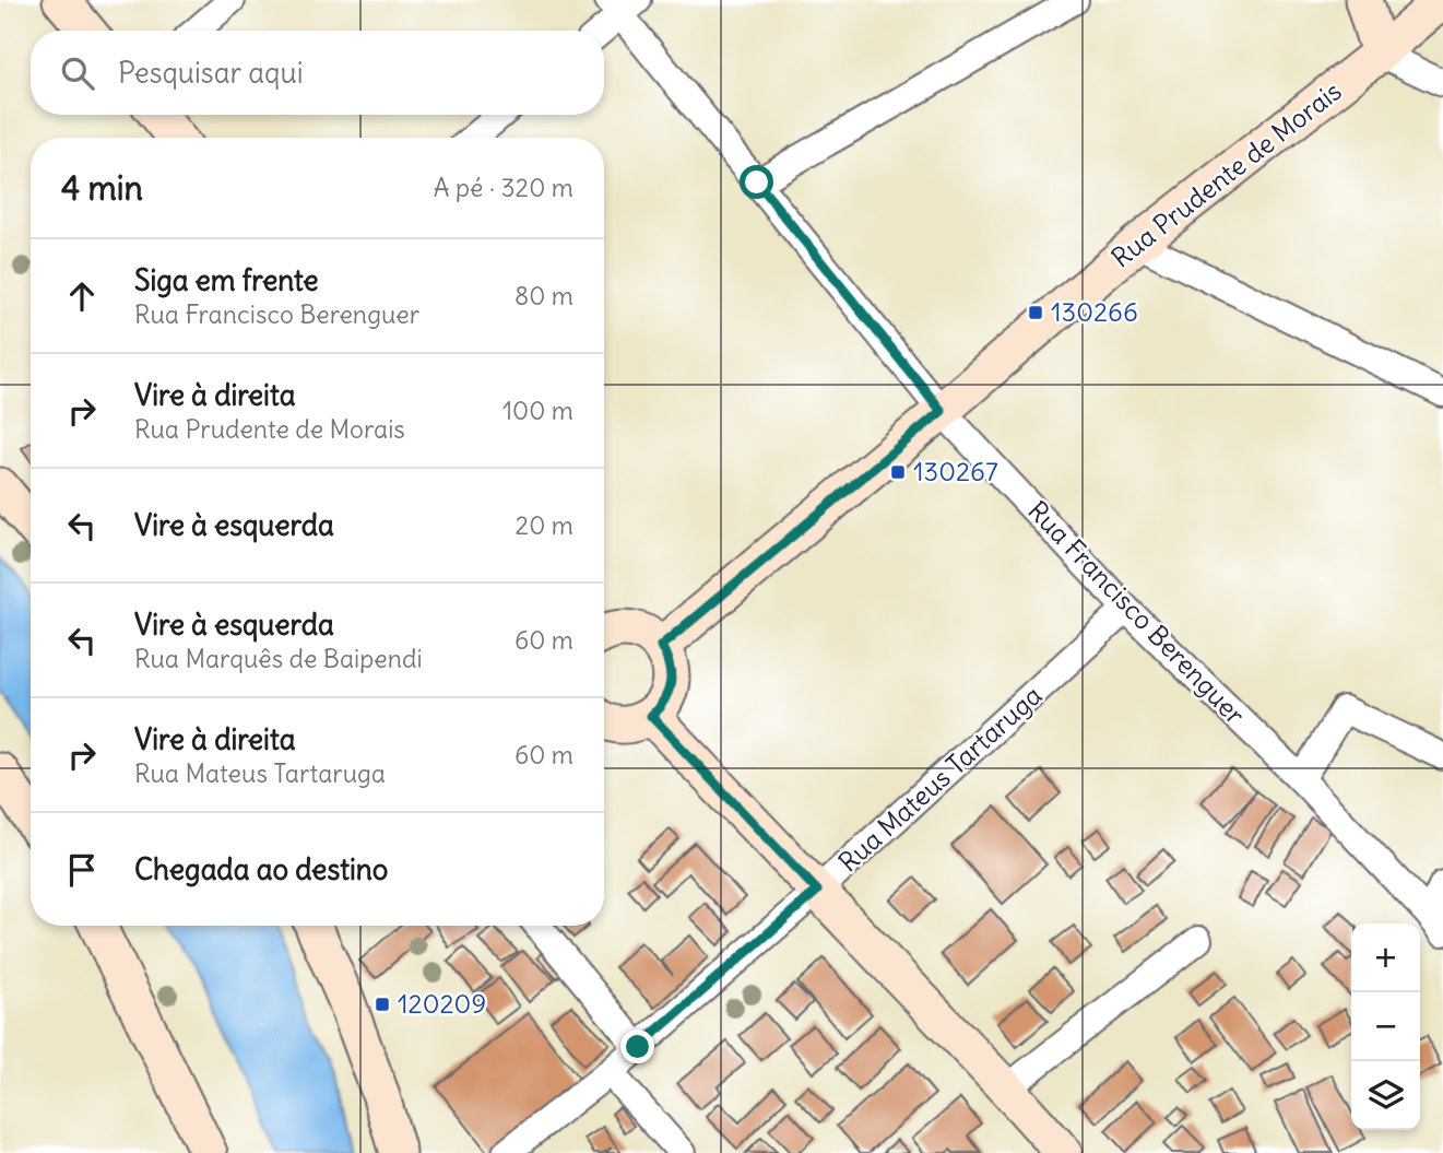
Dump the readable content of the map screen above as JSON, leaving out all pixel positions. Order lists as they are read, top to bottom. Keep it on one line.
{"streets":{"street":["Rua Prudente de Morais","Rua Francisco Berenguer","Rua Mateus Tartaruga"]},"crossings":[["Rua Prudente de Morais","Rua Francisco Berenguer"],["Rua Francisco Berenguer","Rua Mateus Tartaruga"]],"places":{"transit":["130266","130267","120209"]},"page":{"search":"Pesquisar aqui","heading":["4 min","A pé · 320 m"],"list":[["Siga em frente","Rua Francisco Berenguer","80 m"],["Vire à direita","Rua Prudente de Morais","100 m"],["Vire à esquerda","20 m"],["Vire à esquerda","Rua Marquês de Baipendi","60 m"],["Vire à direita","Rua Mateus Tartaruga","60 m"],"Chegada ao destino"],"map_buttons":["+","−"]}}
